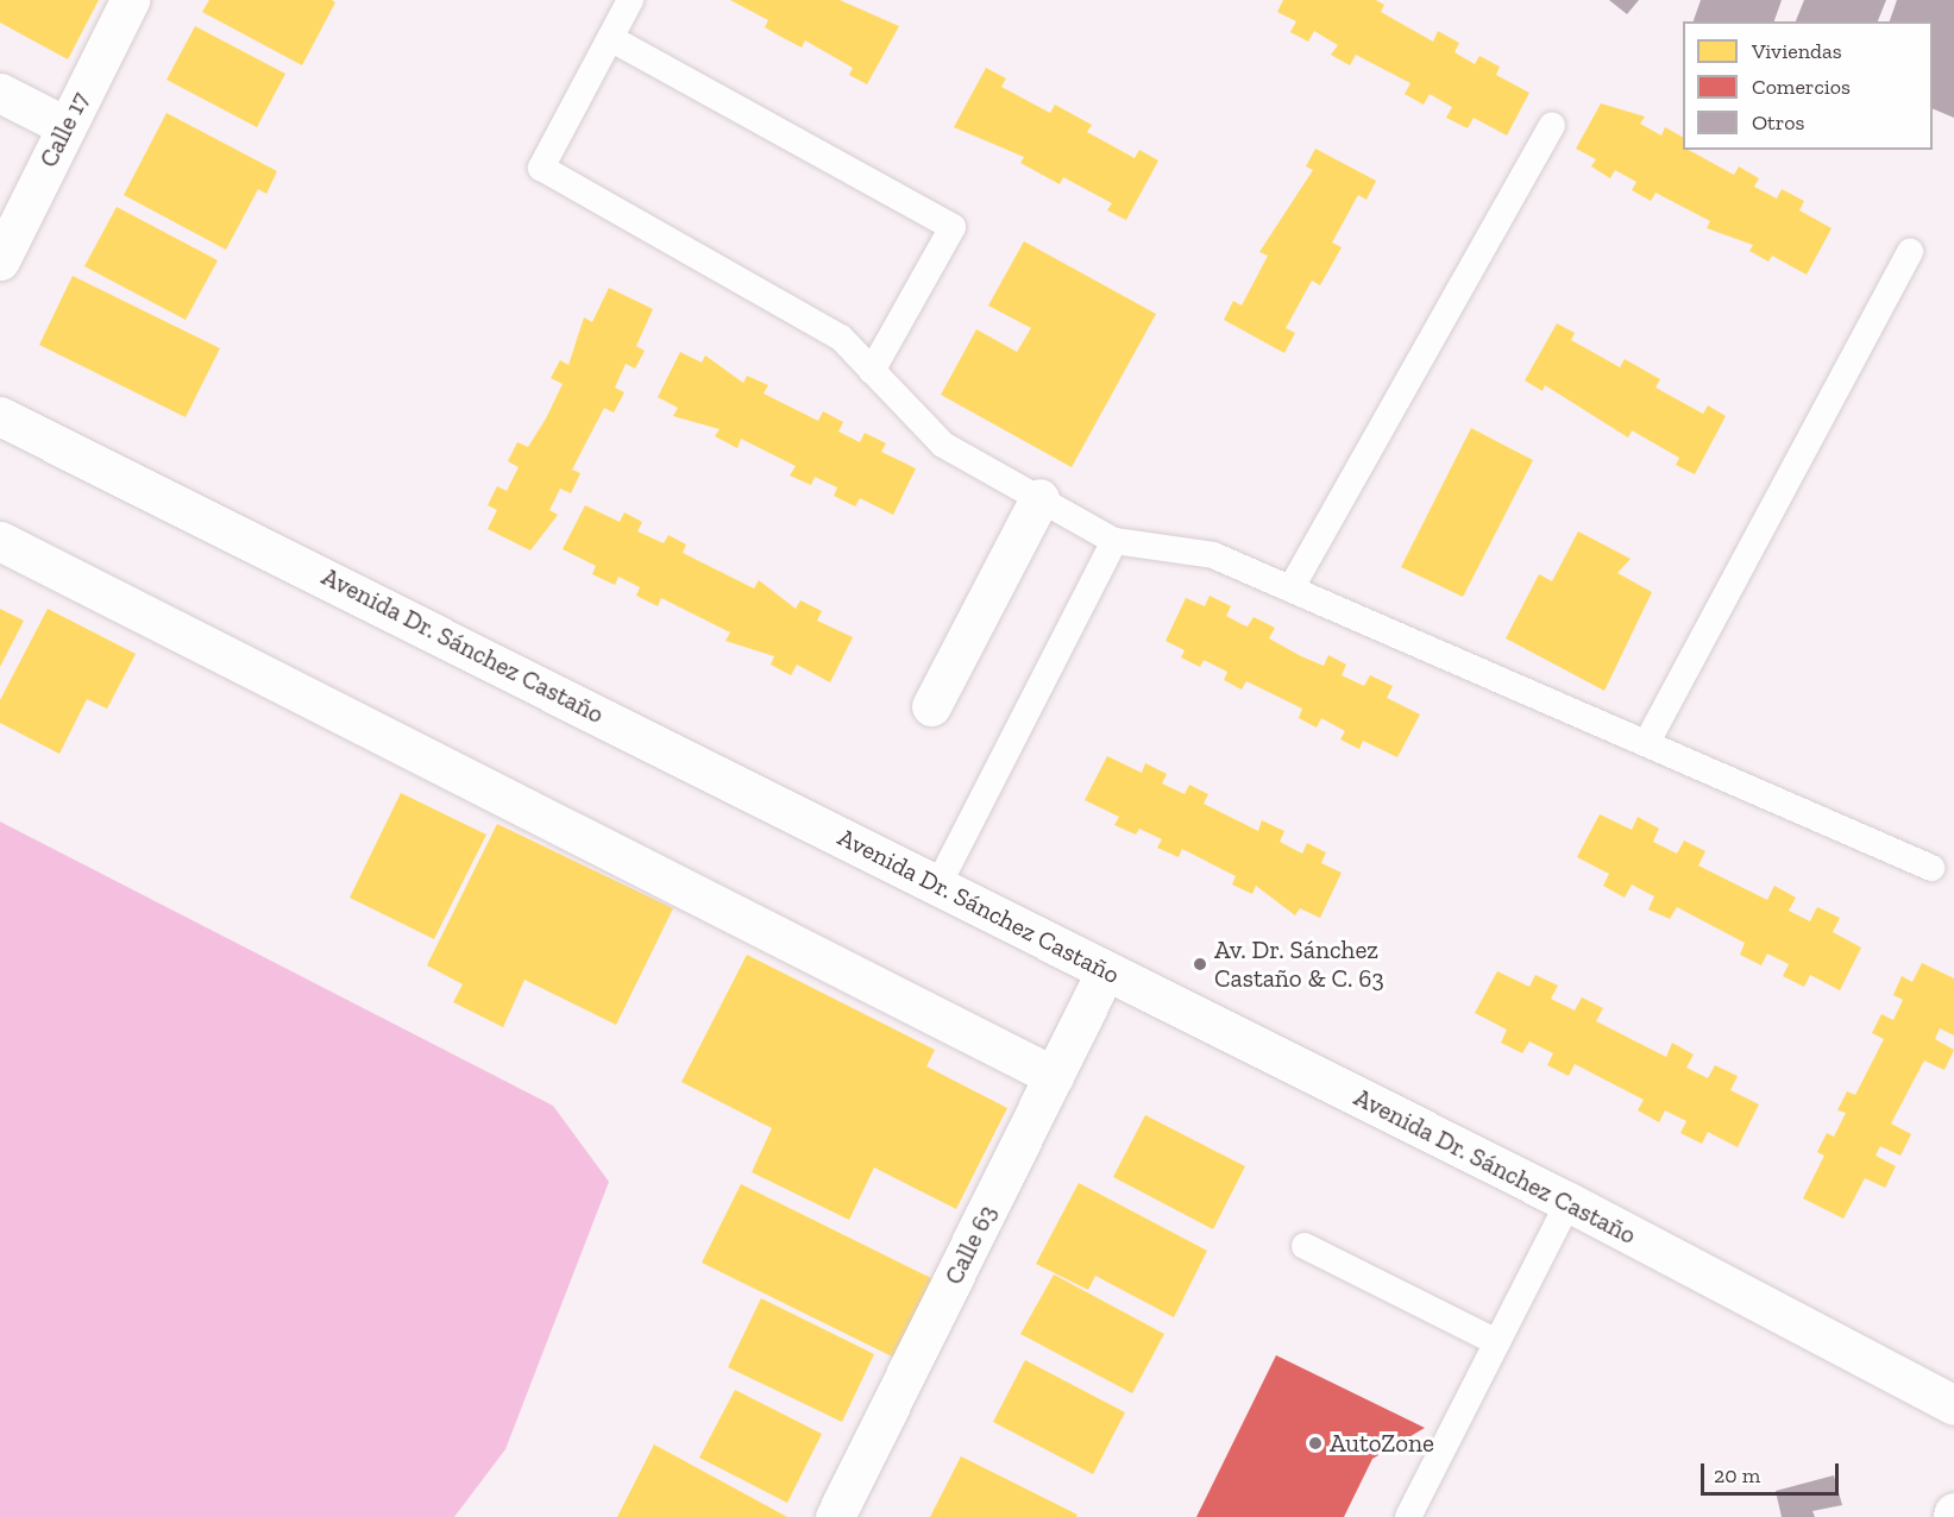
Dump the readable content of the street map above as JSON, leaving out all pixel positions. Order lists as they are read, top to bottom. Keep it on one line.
{"streets":{"street":["Calle 17","Avenida Dr. Sánchez Castaño","Calle 63"]},"crossings":[["Avenida Dr. Sánchez Castaño","Calle 63"]],"places":["Av. Dr. Sánchez Castaño & C. 63","AutoZone"],"legend":["Viviendas","Comercios","Otros"],"scale_bar":"20 m"}
